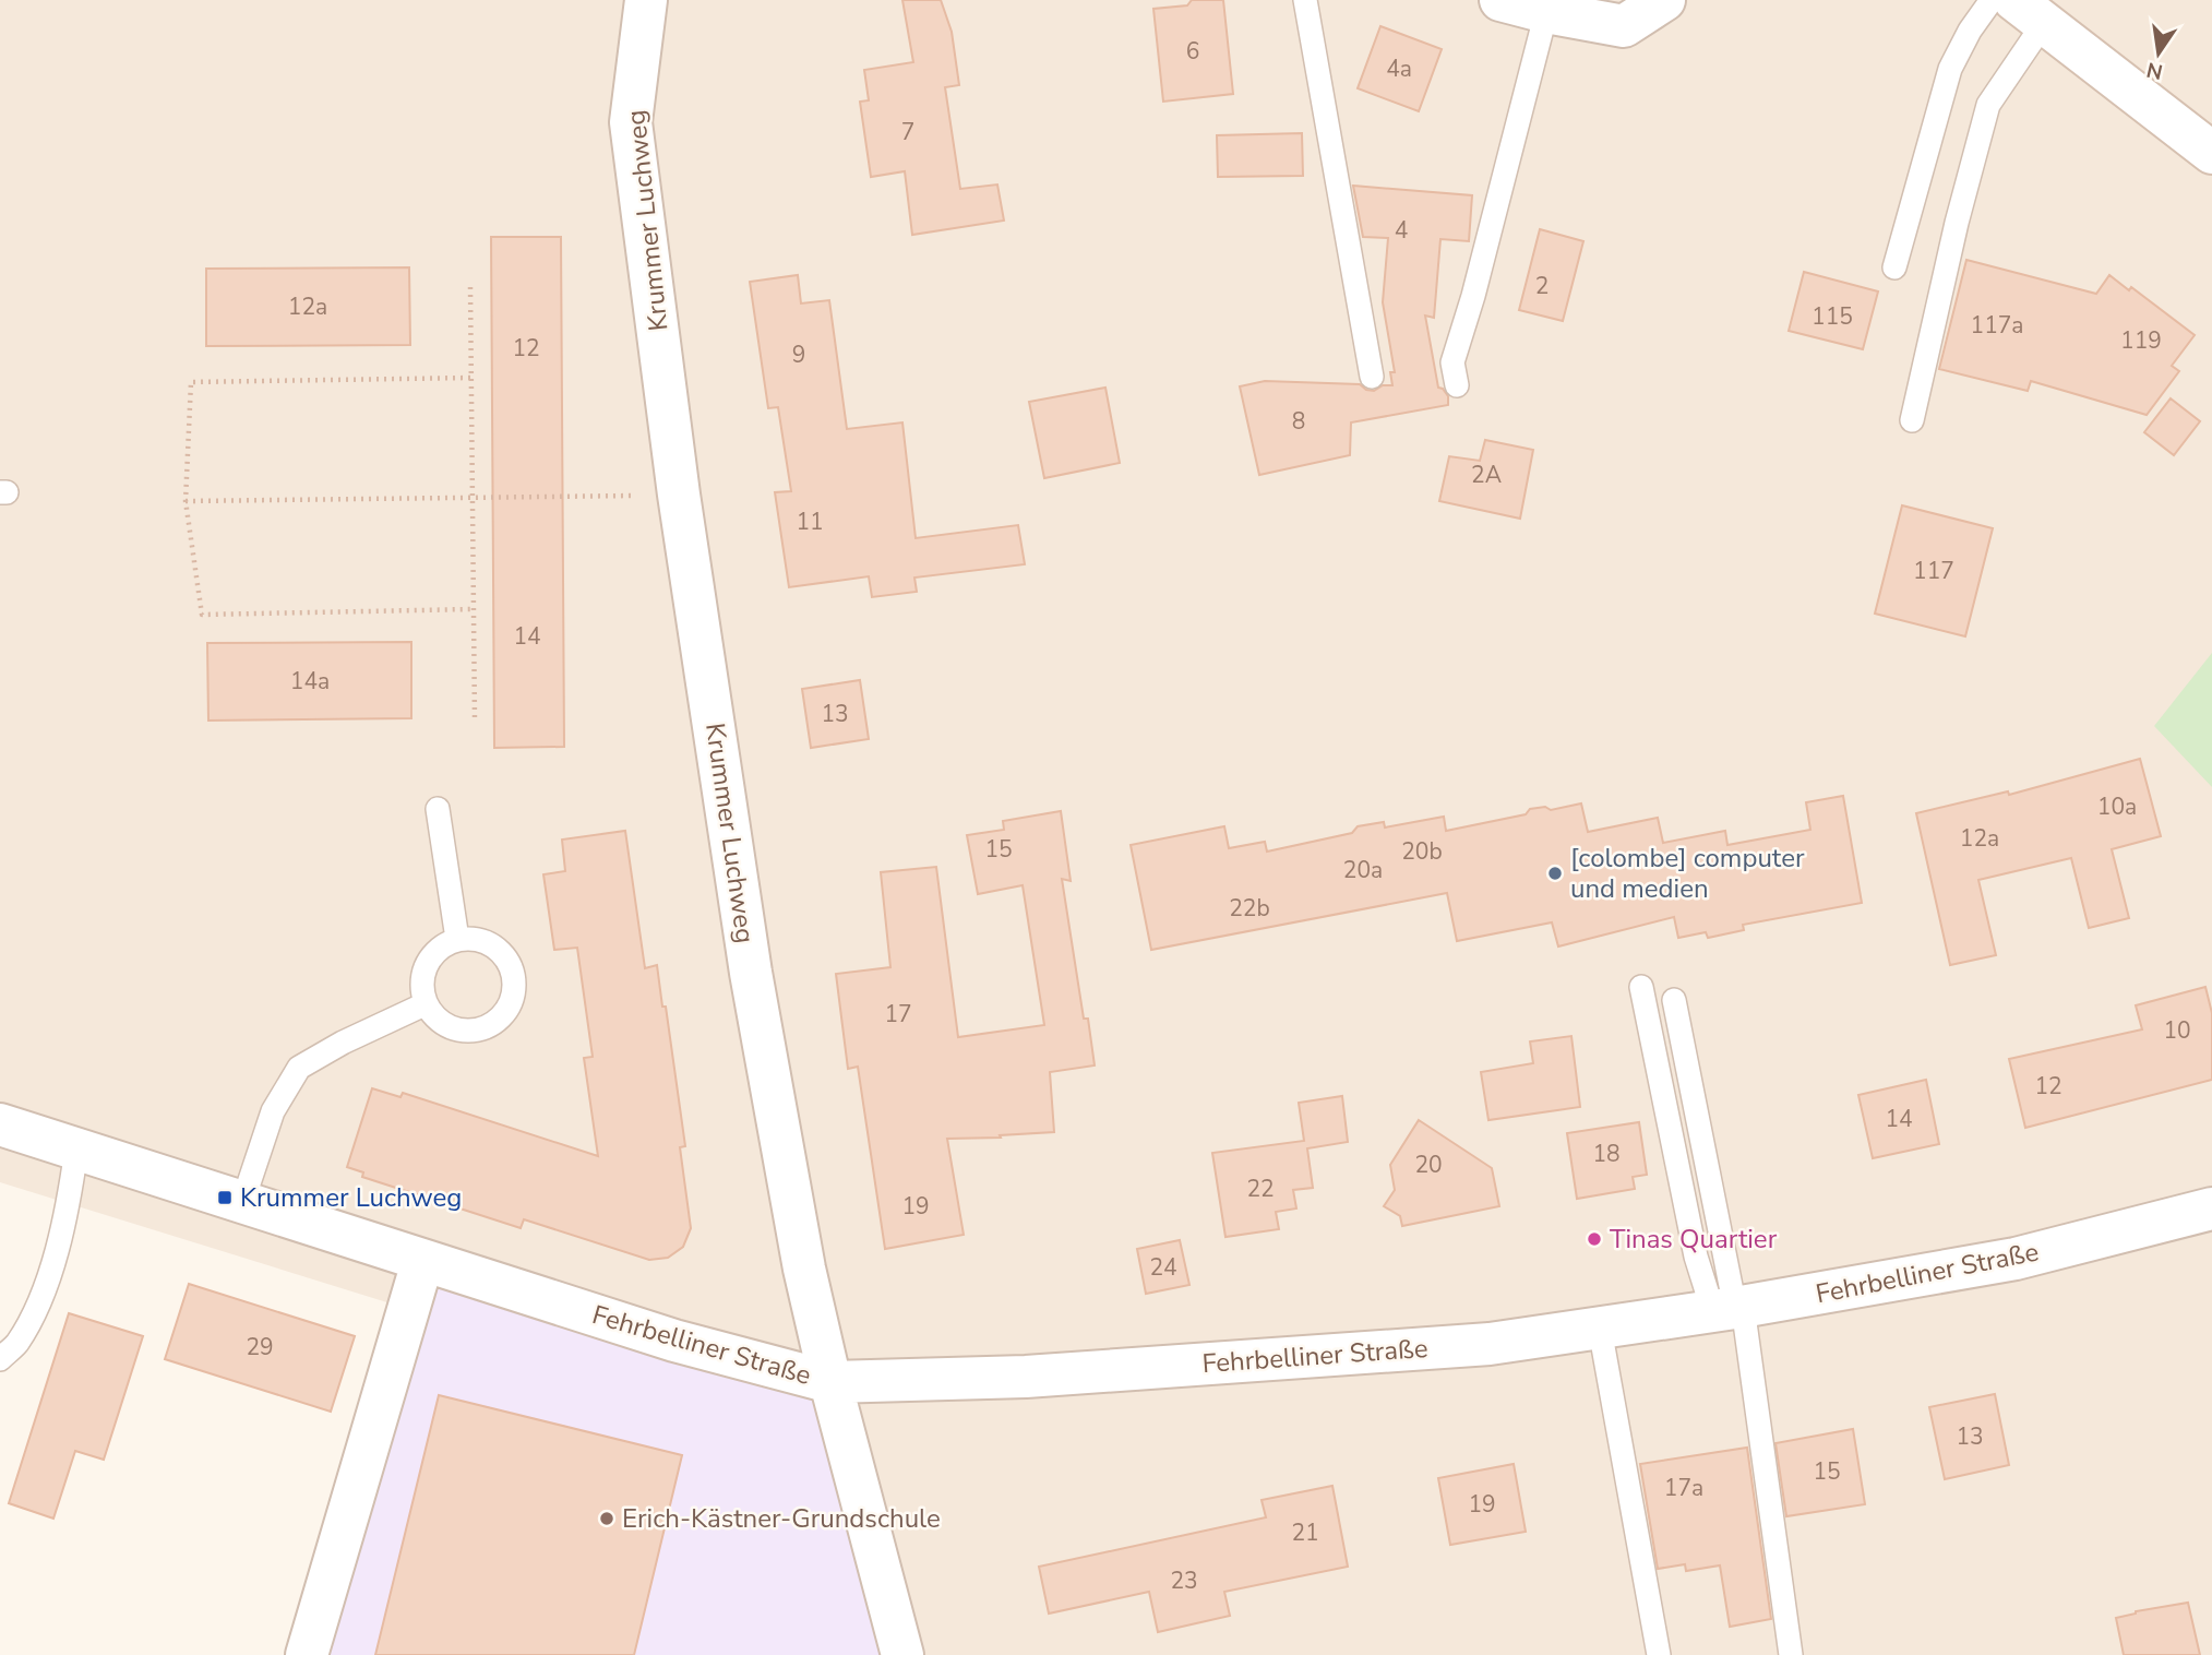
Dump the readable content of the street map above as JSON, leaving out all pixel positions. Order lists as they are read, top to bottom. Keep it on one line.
{"streets":{"street":["Krummer Luchweg","Fehrbelliner Straße"]},"crossings":[["Krummer Luchweg","Fehrbelliner Straße"]],"places":{"other":["[colombe] computer und medien","Tinas Quartier","Erich-Kästner-Grundschule"],"transit":["Krummer Luchweg"]},"house_numbers":["6","4a","7","4","2","12a","115","117a","119","12","9","8","2A","11","117","14","14a","13","10a","12a","15","20b","20a","22b","17","10","12","14","18","20","22","19","24","29","13","15","17a","19","21","23"],"north":"bottom"}
